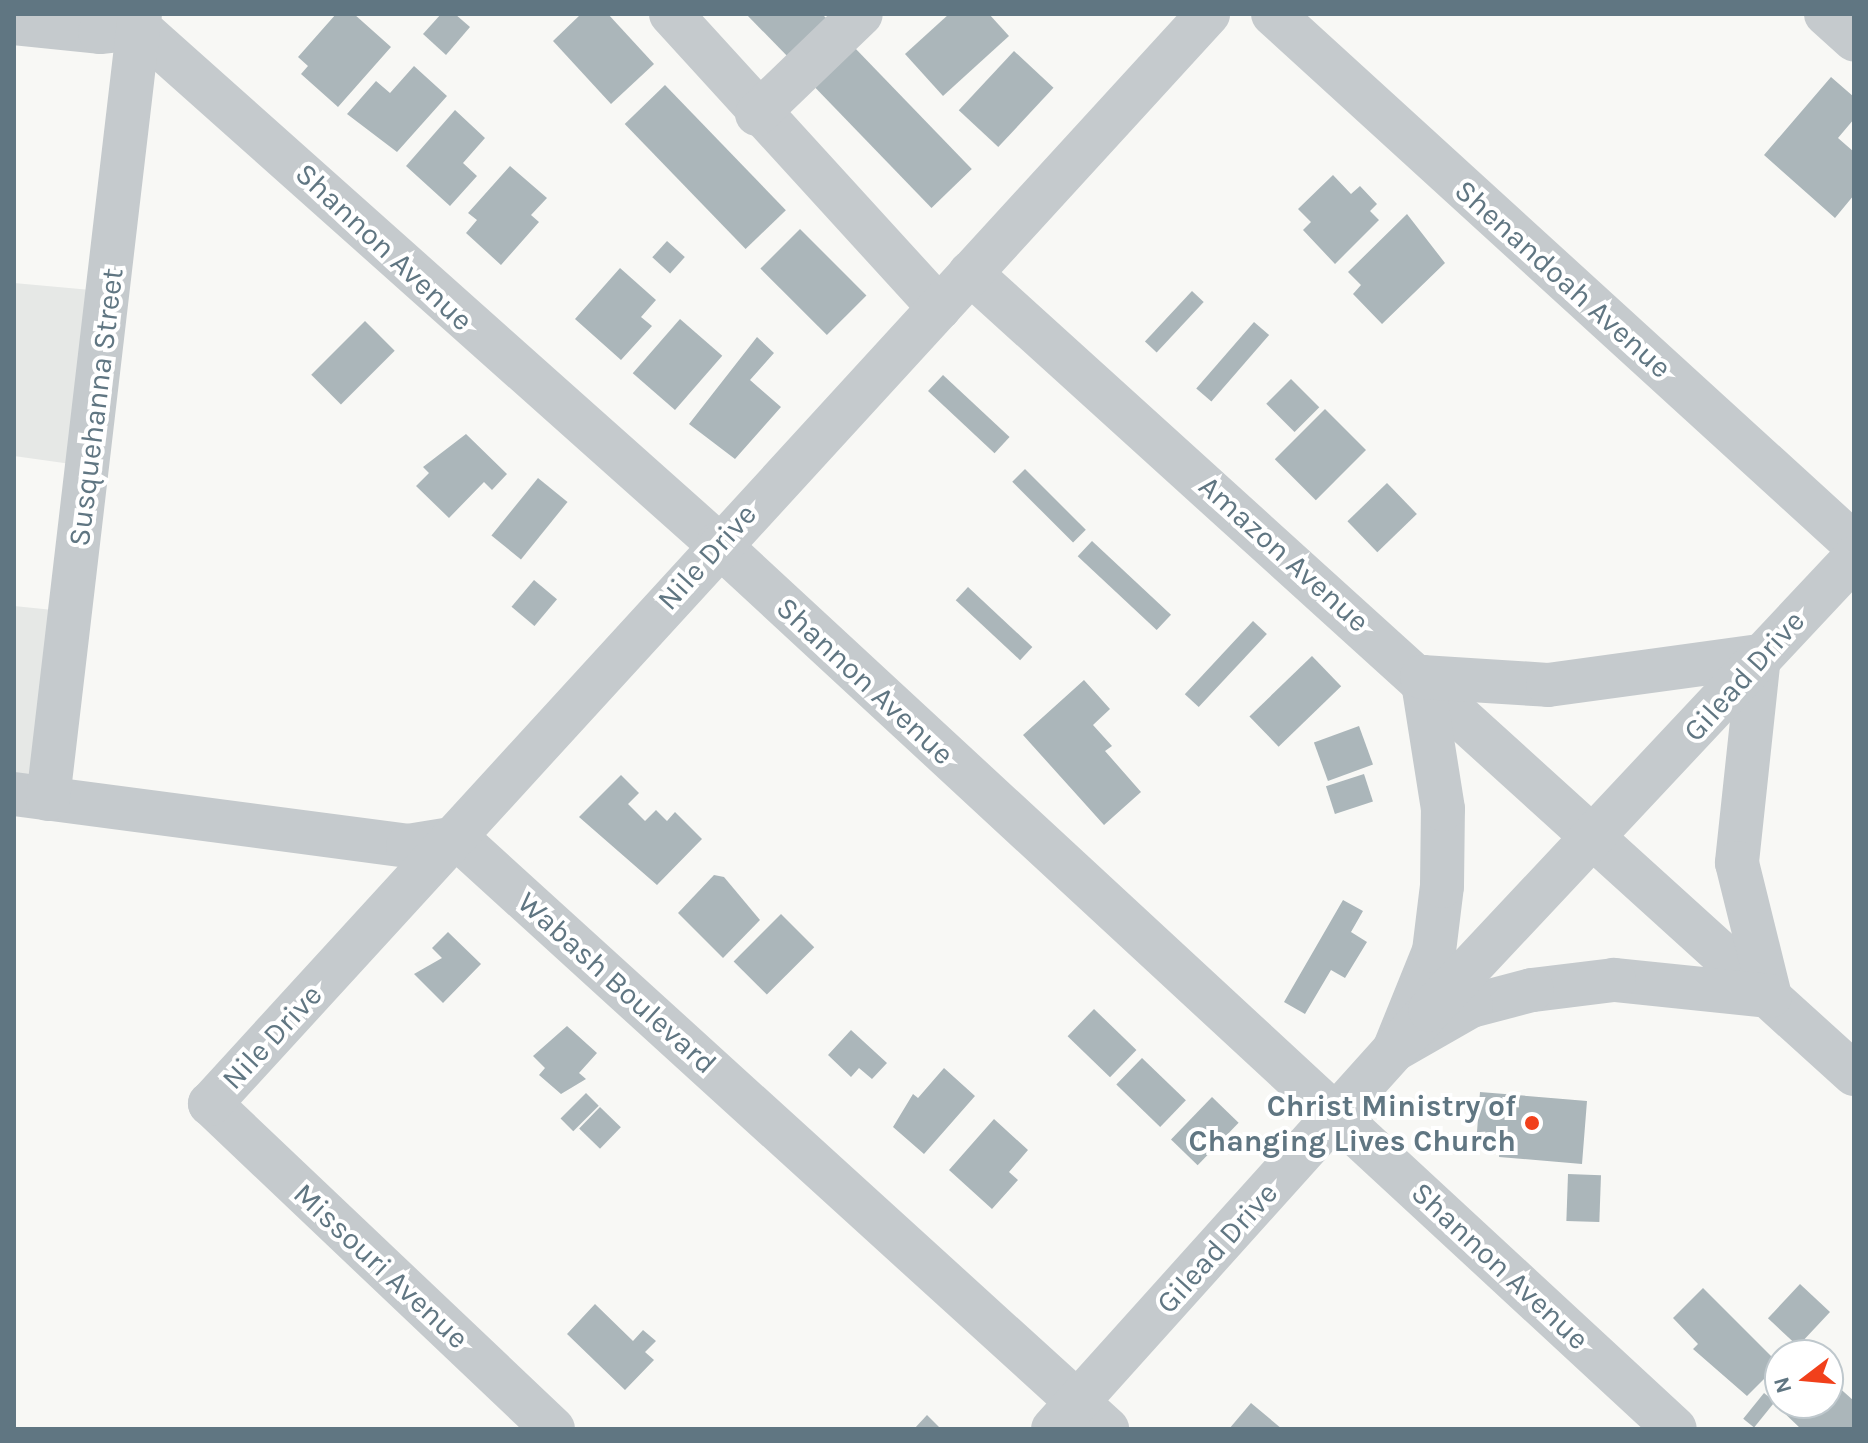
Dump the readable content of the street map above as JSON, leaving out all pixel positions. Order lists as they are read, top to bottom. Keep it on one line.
{"streets":{"street":["Shannon Avenue","Shenandoah Avenue","Susquehanna Street","Amazon Avenue","Nile Drive","Gilead Drive","Wabash Boulevard","Missouri Avenue"]},"crossings":[["Shannon Avenue","Susquehanna Street"],["Shannon Avenue","Nile Drive"],["Shannon Avenue","Gilead Drive"],["Amazon Avenue","Nile Drive"],["Amazon Avenue","Gilead Drive"],["Nile Drive","Wabash Boulevard"],["Nile Drive","Missouri Avenue"],["Gilead Drive","Wabash Boulevard"]],"places":["Christ Ministry of Changing Lives Church"],"north":"left"}
